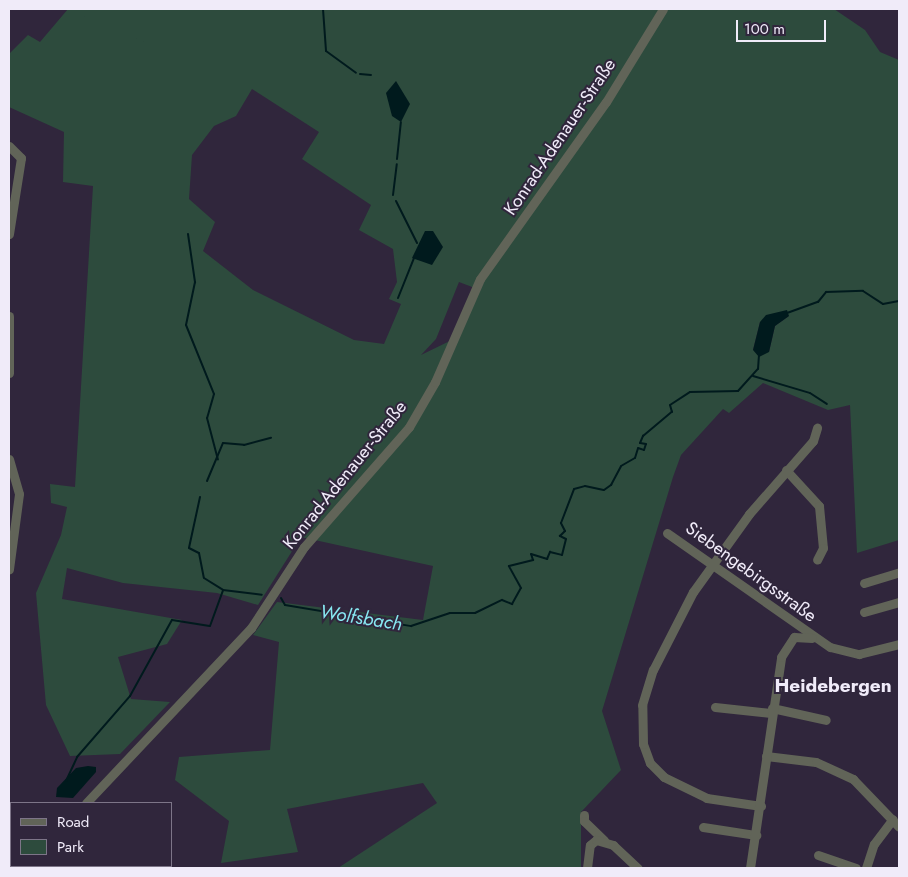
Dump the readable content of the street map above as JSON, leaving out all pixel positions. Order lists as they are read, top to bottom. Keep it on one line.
{"streets":{"street":["Konrad-Adenauer-Straße","Siebengebirgsstraße"]},"districts":["Heidebergen"],"water":["Wolfsbach"],"legend":["Road","Park"],"scale_bar":"100 m"}
